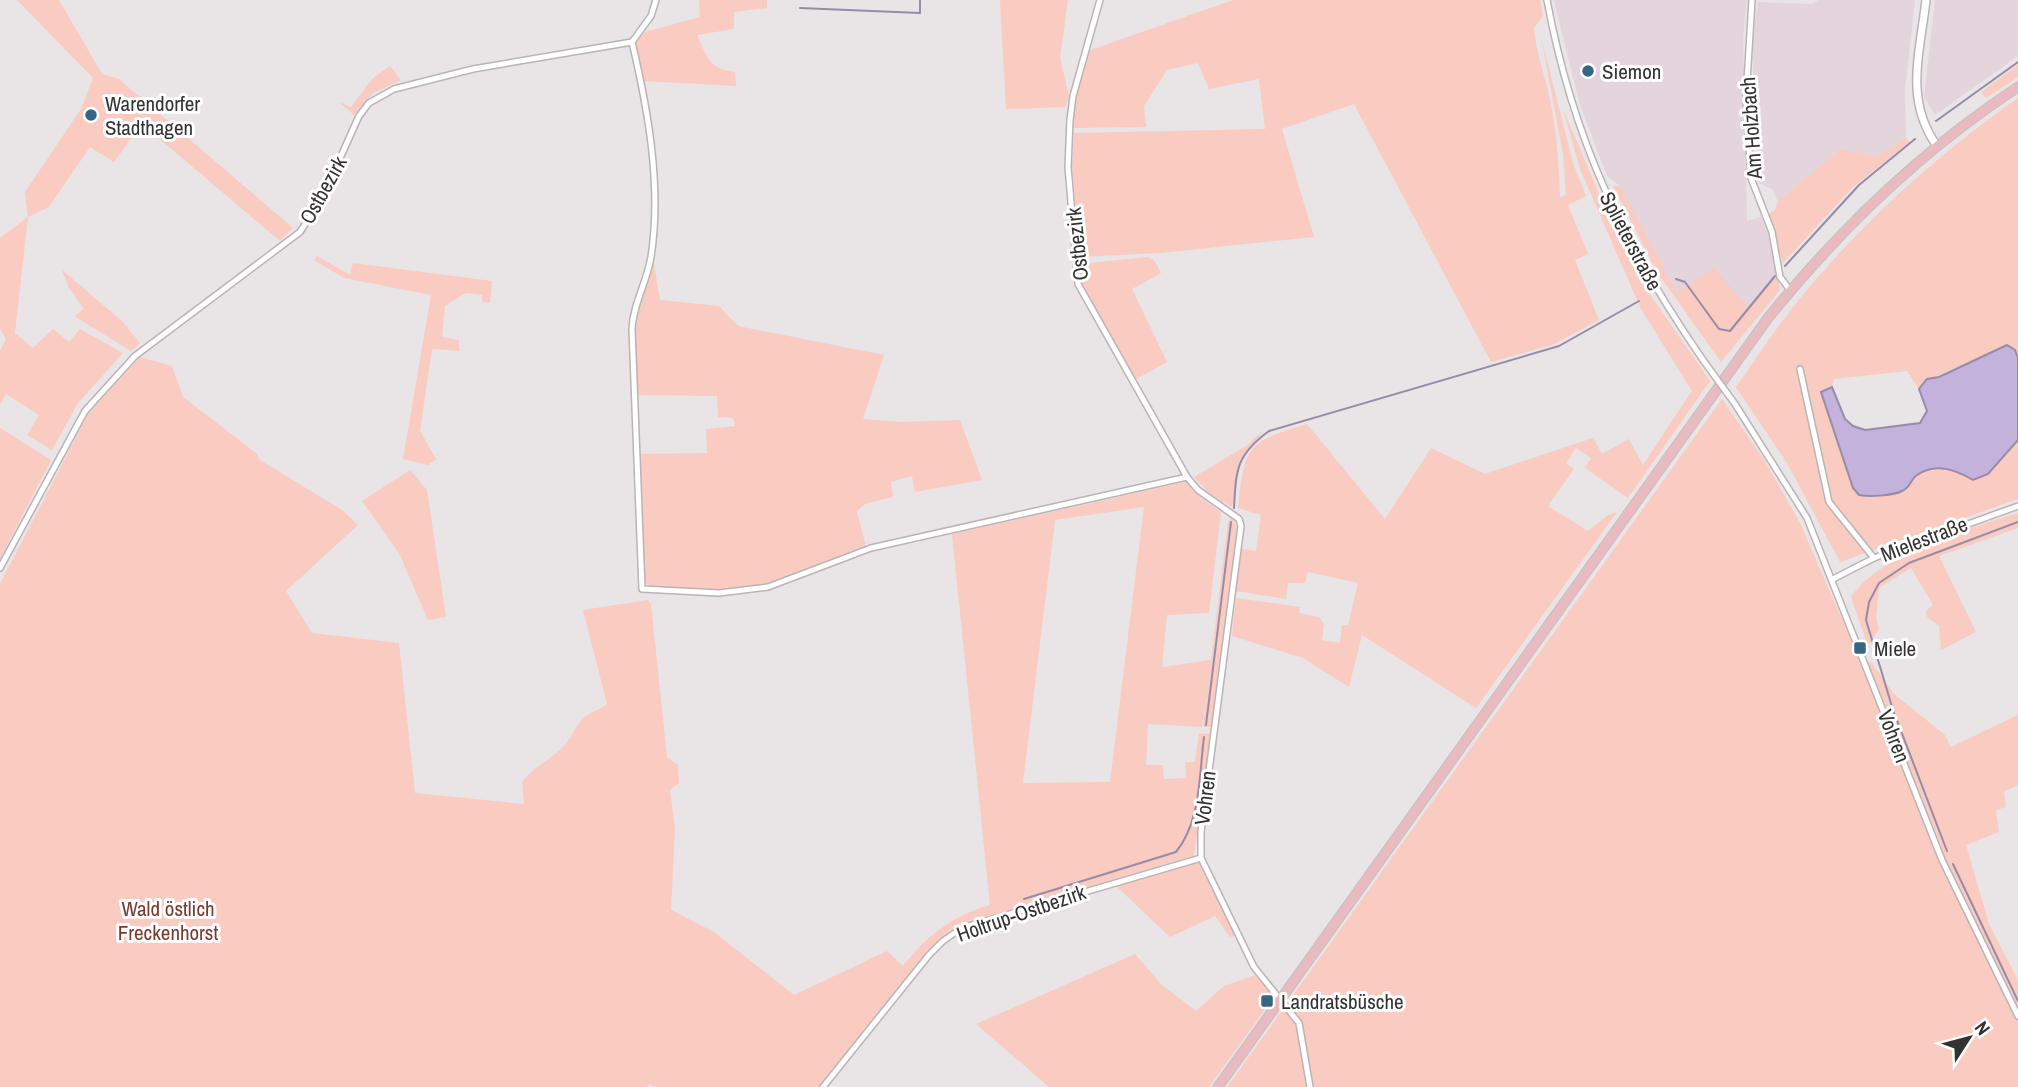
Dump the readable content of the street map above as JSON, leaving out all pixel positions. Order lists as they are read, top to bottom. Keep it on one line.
{"streets":{"street":["Am Holzbach","Ostbezirk","Splieterstraße","Mielestraße","Vohren","Holtrup-Ostbezirk"]},"crossings":[["Ostbezirk","Vohren"],["Splieterstraße","Vohren"],["Mielestraße","Vohren"],["Vohren","Holtrup-Ostbezirk"]],"parks":["Wald östlich Freckenhorst"],"places":{"other":["Siemon","Warendorfer Stadthagen"],"transit":["Miele","Landratsbüsche"]},"north":"top right"}
